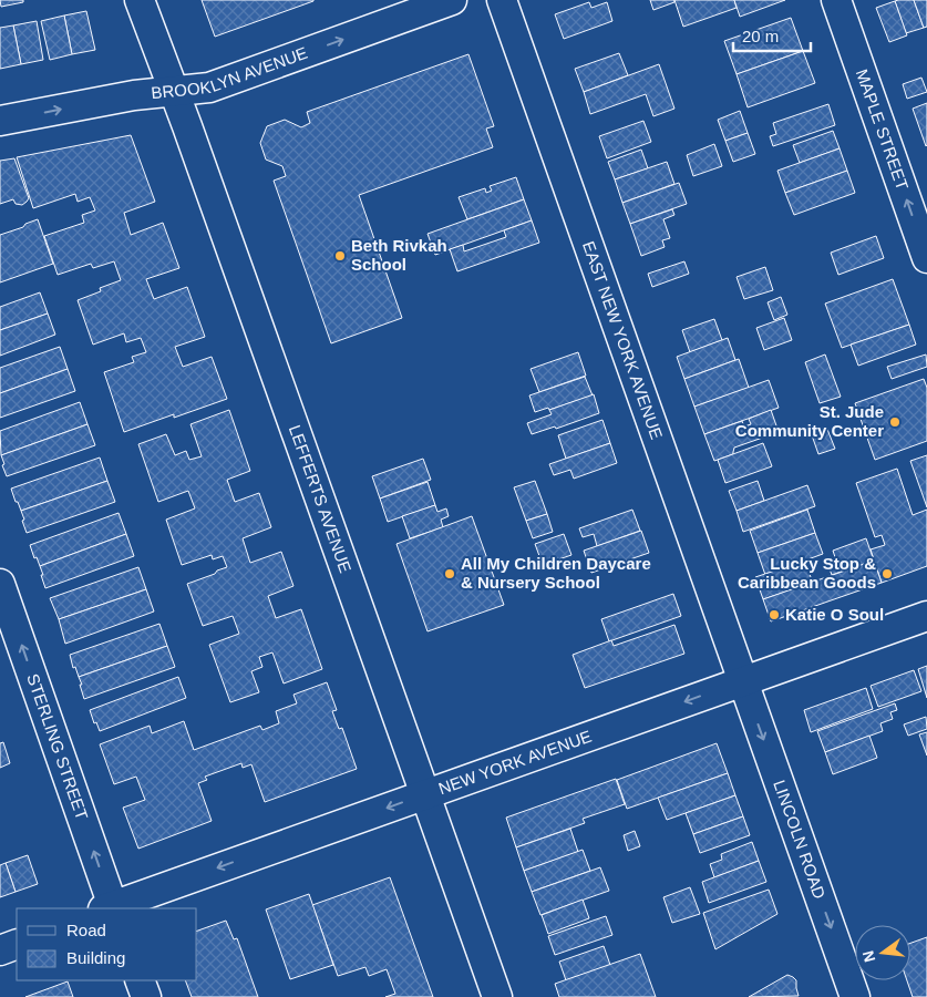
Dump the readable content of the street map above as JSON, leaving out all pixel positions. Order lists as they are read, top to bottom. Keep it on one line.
{"streets":{"street":["BROOKLYN AVENUE","MAPLE STREET","EAST NEW YORK AVENUE","LEFFERTS AVENUE","STERLING STREET","NEW YORK AVENUE","LINCOLN ROAD"]},"crossings":[["BROOKLYN AVENUE","LEFFERTS AVENUE"],["EAST NEW YORK AVENUE","NEW YORK AVENUE"],["EAST NEW YORK AVENUE","LINCOLN ROAD"],["LEFFERTS AVENUE","NEW YORK AVENUE"],["STERLING STREET","NEW YORK AVENUE"],["NEW YORK AVENUE","LINCOLN ROAD"]],"one_way":["BROOKLYN AVENUE","MAPLE STREET","STERLING STREET","NEW YORK AVENUE","LINCOLN ROAD"],"places":["Beth Rivkah School","St. Jude Community Center","All My Children Daycare & Nursery School","Lucky Stop & Caribbean Goods","Katie O Soul"],"legend":["Road","Building"],"scale_bar":"20 m","north":"left"}
